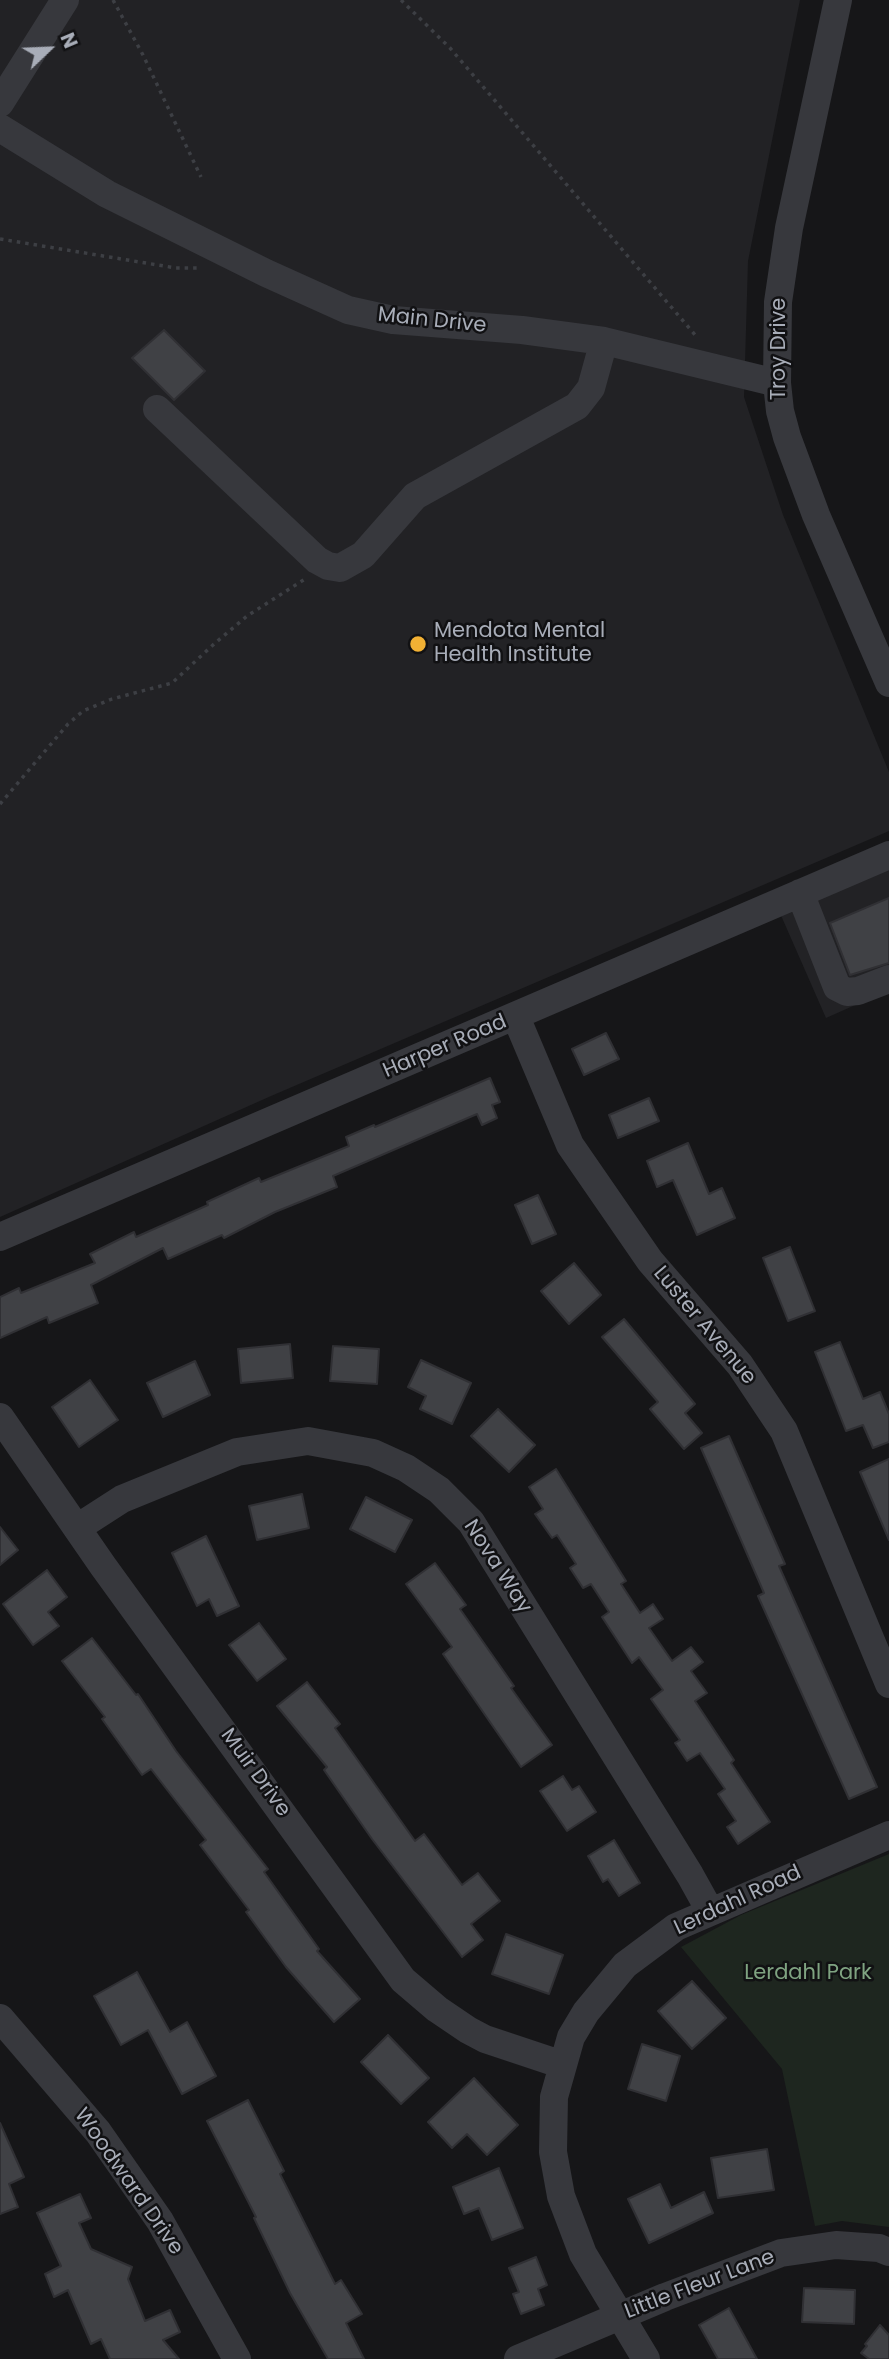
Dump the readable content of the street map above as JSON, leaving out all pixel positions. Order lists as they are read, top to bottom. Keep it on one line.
{"streets":{"street":["Main Drive","Troy Drive","Harper Road","Luster Avenue","Nova Way","Muir Drive","Lerdahl Road","Woodward Drive","Little Fleur Lane"]},"crossings":[["Main Drive","Troy Drive"],["Harper Road","Luster Avenue"],["Nova Way","Muir Drive"],["Nova Way","Lerdahl Road"],["Muir Drive","Lerdahl Road"],["Lerdahl Road","Little Fleur Lane"]],"parks":["Lerdahl Park"],"places":["Mendota Mental Health Institute"],"north":"top right"}
